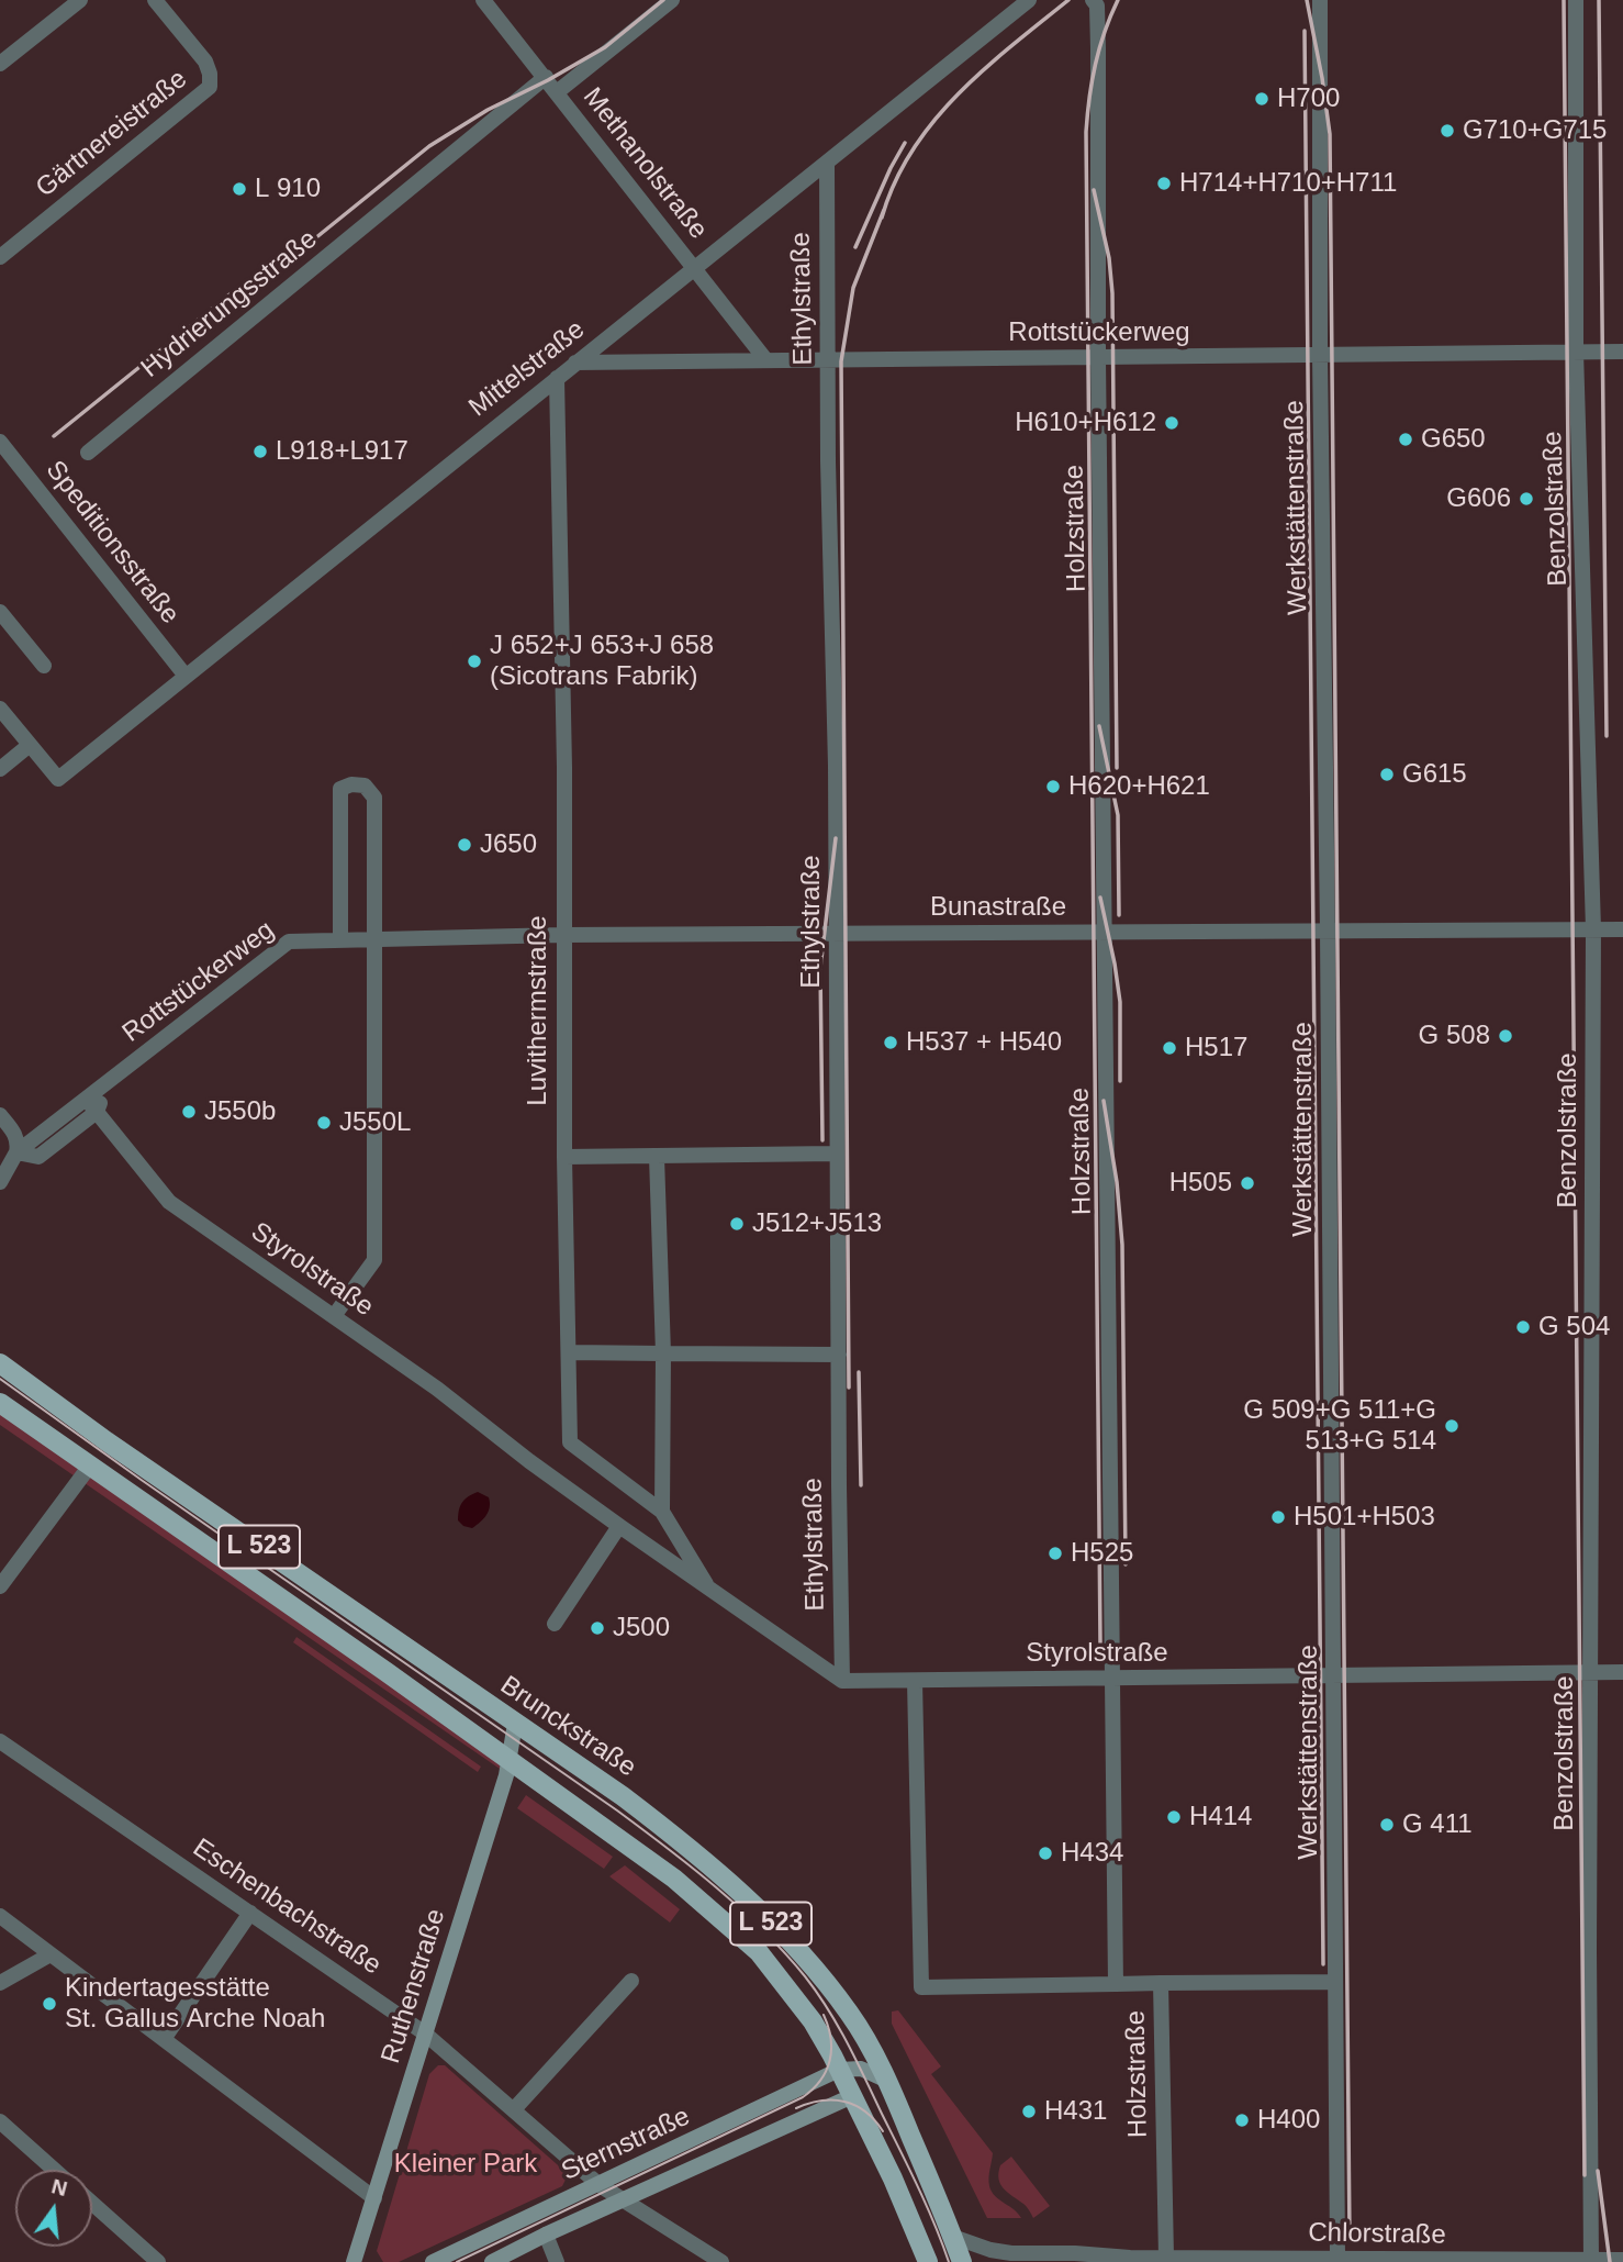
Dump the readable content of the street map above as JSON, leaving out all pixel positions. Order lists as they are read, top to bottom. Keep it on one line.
{"streets":{"main road":["L 523","Brunckstraße","Ruthenstraße","Sternstraße"],"street":["Gärtnereistraße","Methanolstraße","Ethylstraße","Hydrierungsstraße","Rottstückerweg","Mittelstraße","Werkstättenstraße","Benzolstraße","Holzstraße","Speditionsstraße","Bunastraße","Luvithermstraße","Styrolstraße","Eschenbachstraße","Chlorstraße"]},"crossings":[["Methanolstraße","Hydrierungsstraße"],["Methanolstraße","Rottstückerweg"],["Methanolstraße","Mittelstraße"],["Ethylstraße","Rottstückerweg"],["Ethylstraße","Mittelstraße"],["Ethylstraße","Bunastraße"],["Ethylstraße","Styrolstraße"],["Rottstückerweg","Mittelstraße"],["Rottstückerweg","Werkstättenstraße"],["Rottstückerweg","Benzolstraße"],["Rottstückerweg","Holzstraße"],["Rottstückerweg","Bunastraße"],["Rottstückerweg","Styrolstraße"],["Mittelstraße","Speditionsstraße"],["Mittelstraße","Luvithermstraße"],["Werkstättenstraße","Bunastraße"],["Werkstättenstraße","Styrolstraße"],["Werkstättenstraße","Chlorstraße"],["Benzolstraße","Bunastraße"],["Benzolstraße","Styrolstraße"],["Benzolstraße","Chlorstraße"],["Holzstraße","Bunastraße"],["Holzstraße","Styrolstraße"],["Holzstraße","Chlorstraße"],["Bunastraße","Luvithermstraße"],["L 523","Ruthenstraße"],["L 523","Sternstraße"],["Brunckstraße","Ruthenstraße"],["Brunckstraße","Chlorstraße"],["Eschenbachstraße","Ruthenstraße"],["Eschenbachstraße","Sternstraße"]],"parks":["Kleiner Park"],"places":["H700","G710+G715","H714+H710+H711","L 910","H610+H612","G650","L918+L917","G606","J 652+J 653+J 658 (Sicotrans Fabrik)","G615","H620+H621","J650","G 508","H537 + H540","H517","J550b","J550L","H505","J512+J513","G 504","G 509+G 511+G 513+G 514","H501+H503","H525","J500","H414","G 411","H434","Kindertagesstätte St. Gallus Arche Noah","H431","H400"],"north":"top"}
